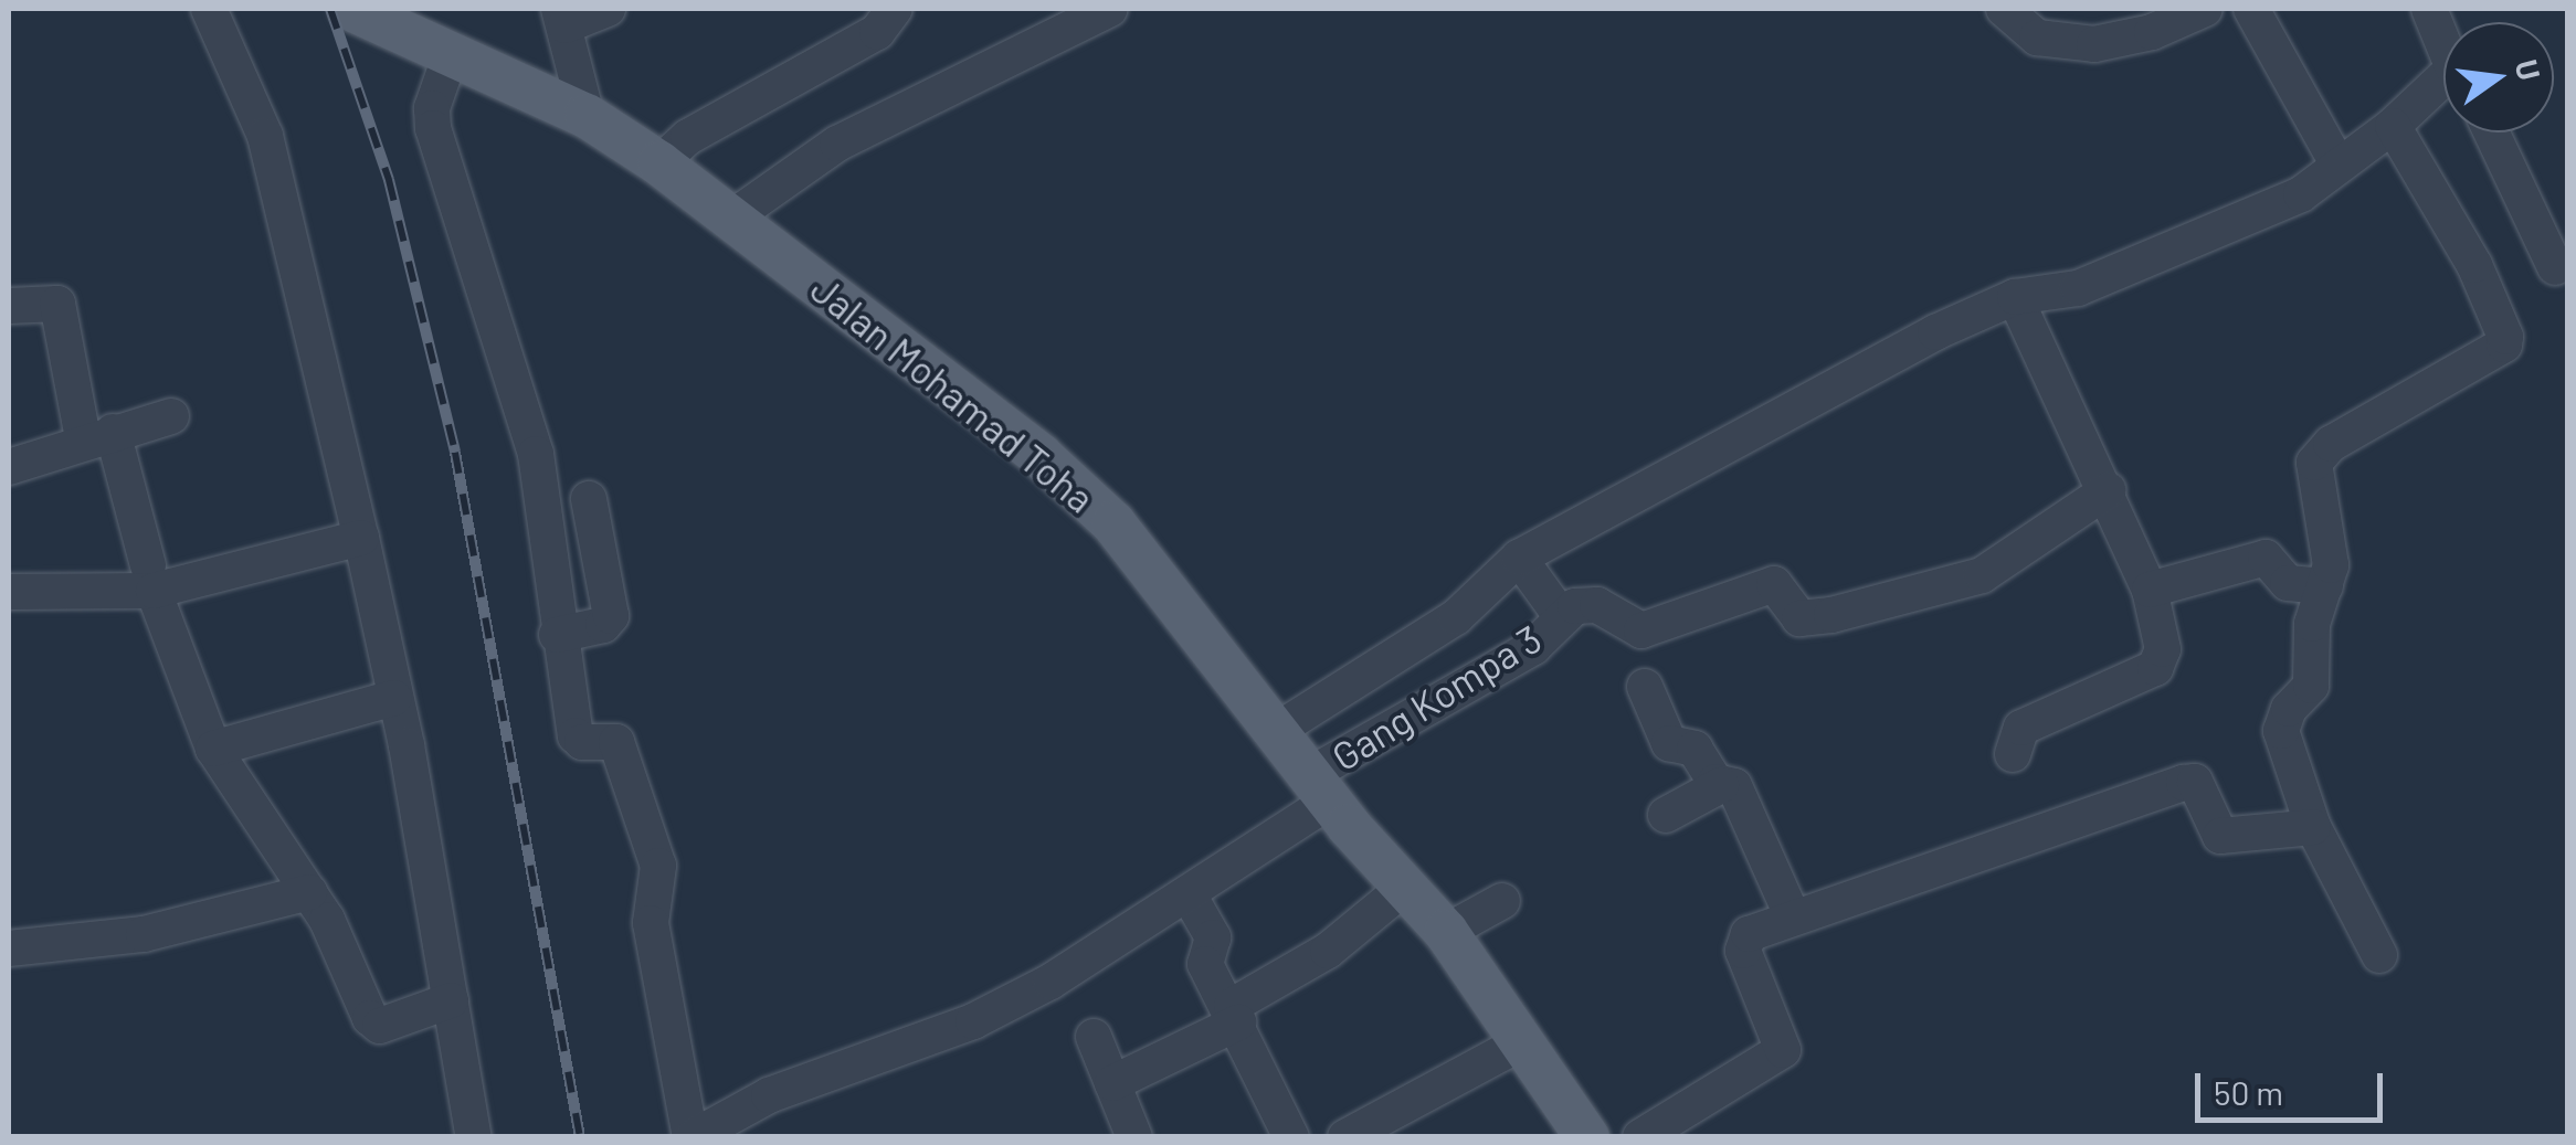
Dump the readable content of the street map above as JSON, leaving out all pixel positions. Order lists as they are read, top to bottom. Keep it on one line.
{"streets":{"main road":["Jalan Mohamad Toha"],"street":["Gang Kompa 3"]},"crossings":[["Jalan Mohamad Toha","Gang Kompa 3"]],"scale_bar":"50 m","north":"right"}
